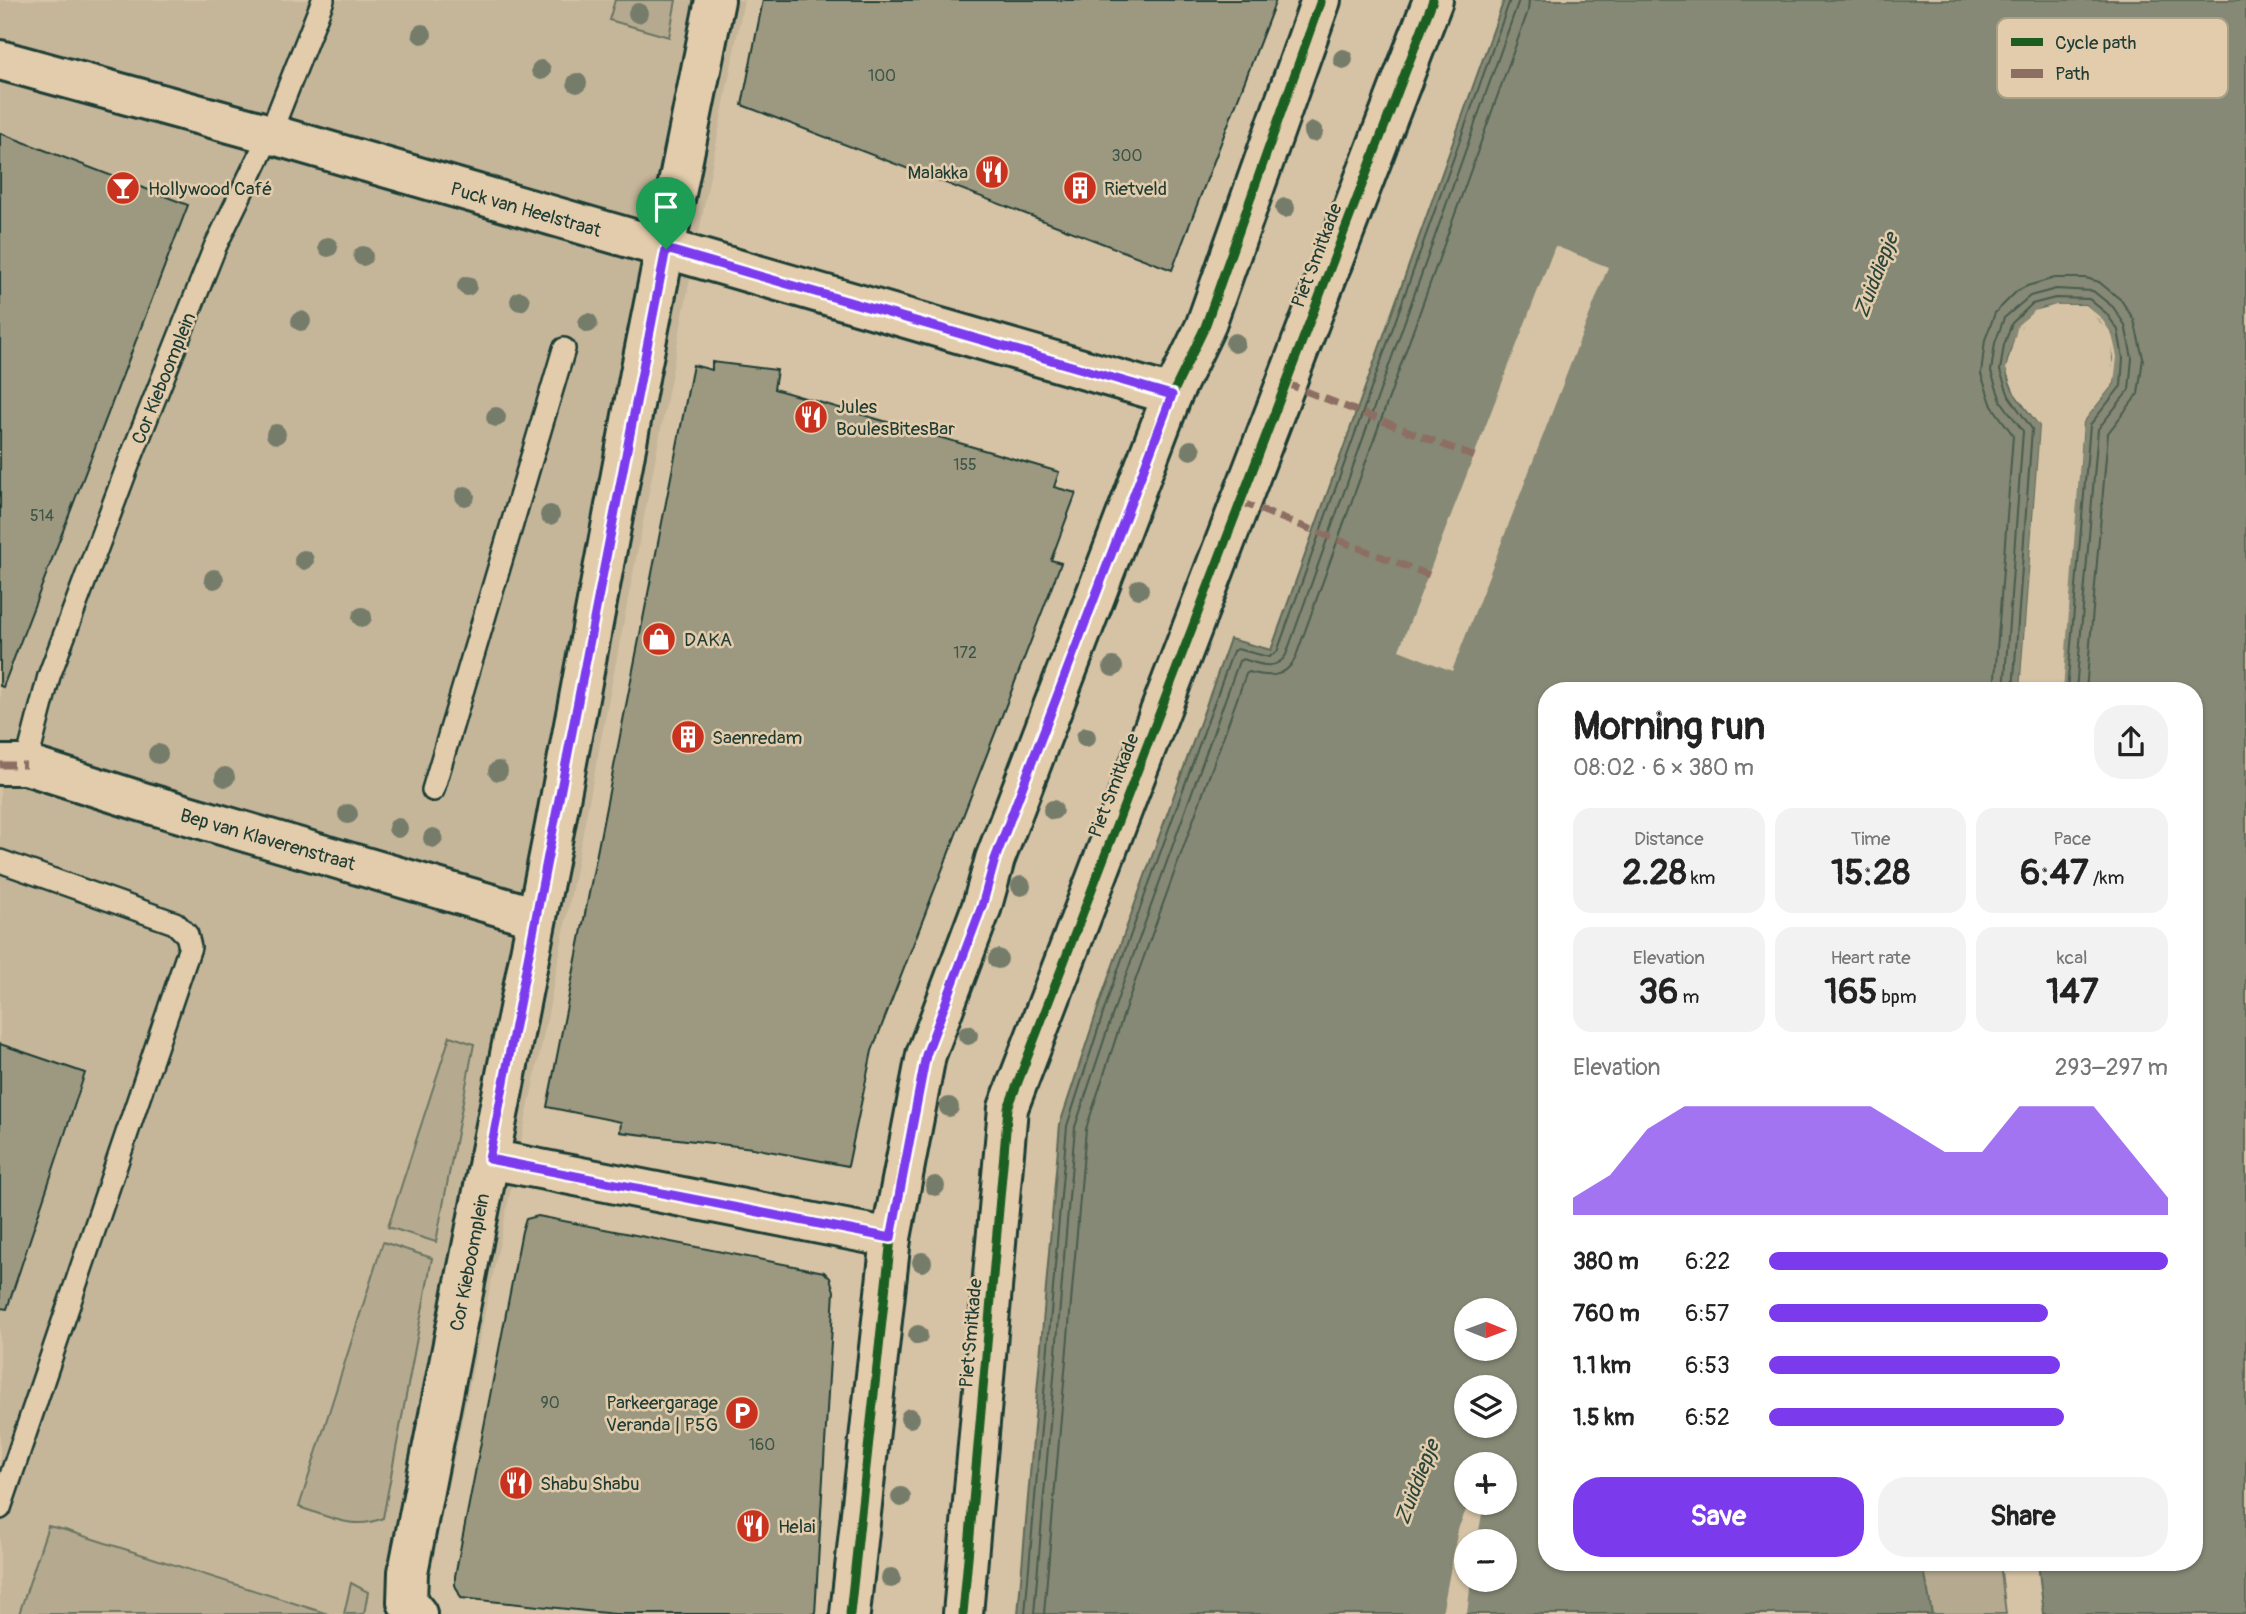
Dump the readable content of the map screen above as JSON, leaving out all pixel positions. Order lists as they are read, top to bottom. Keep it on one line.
{"streets":{"street":["Puck van Heelstraat","Piet Smitkade","Cor Kieboomplein","Bep van Klaverenstraat"]},"crossings":[["Puck van Heelstraat","Cor Kieboomplein"],["Cor Kieboomplein","Bep van Klaverenstraat"]],"water":["Zuiddiepje"],"places":{"restaurant":["Malakka","Jules BoulesBitesBar","Shabu Shabu","Helai"],"bar":["Hollywood Café"],"building":["Rietveld","Saenredam"],"shop":["DAKA"],"parking":["Parkeergarage Veranda | P5G"]},"house_numbers":["100","300","155","514","172","90","160"],"legend":["Cycle path","Path"],"north":"right","page":{"heading":["Morning run","08:02 · 6 × 380 m"],"stats":[["Distance","2.28 km"],["Time","15:28"],["Pace","6:47 /km"],["Elevation","36 m"],["Heart rate","165 bpm"],["kcal","147"]],"chart":["Elevation","293–297 m"],"list":[{"name":"380 m","note":"6:22"},{"name":"760 m","note":"6:57"},{"name":"1.1 km","note":"6:53"},{"name":"1.5 km","note":"6:52"}],"map_buttons":["+","−"],"buttons":["Save","Share"]}}
